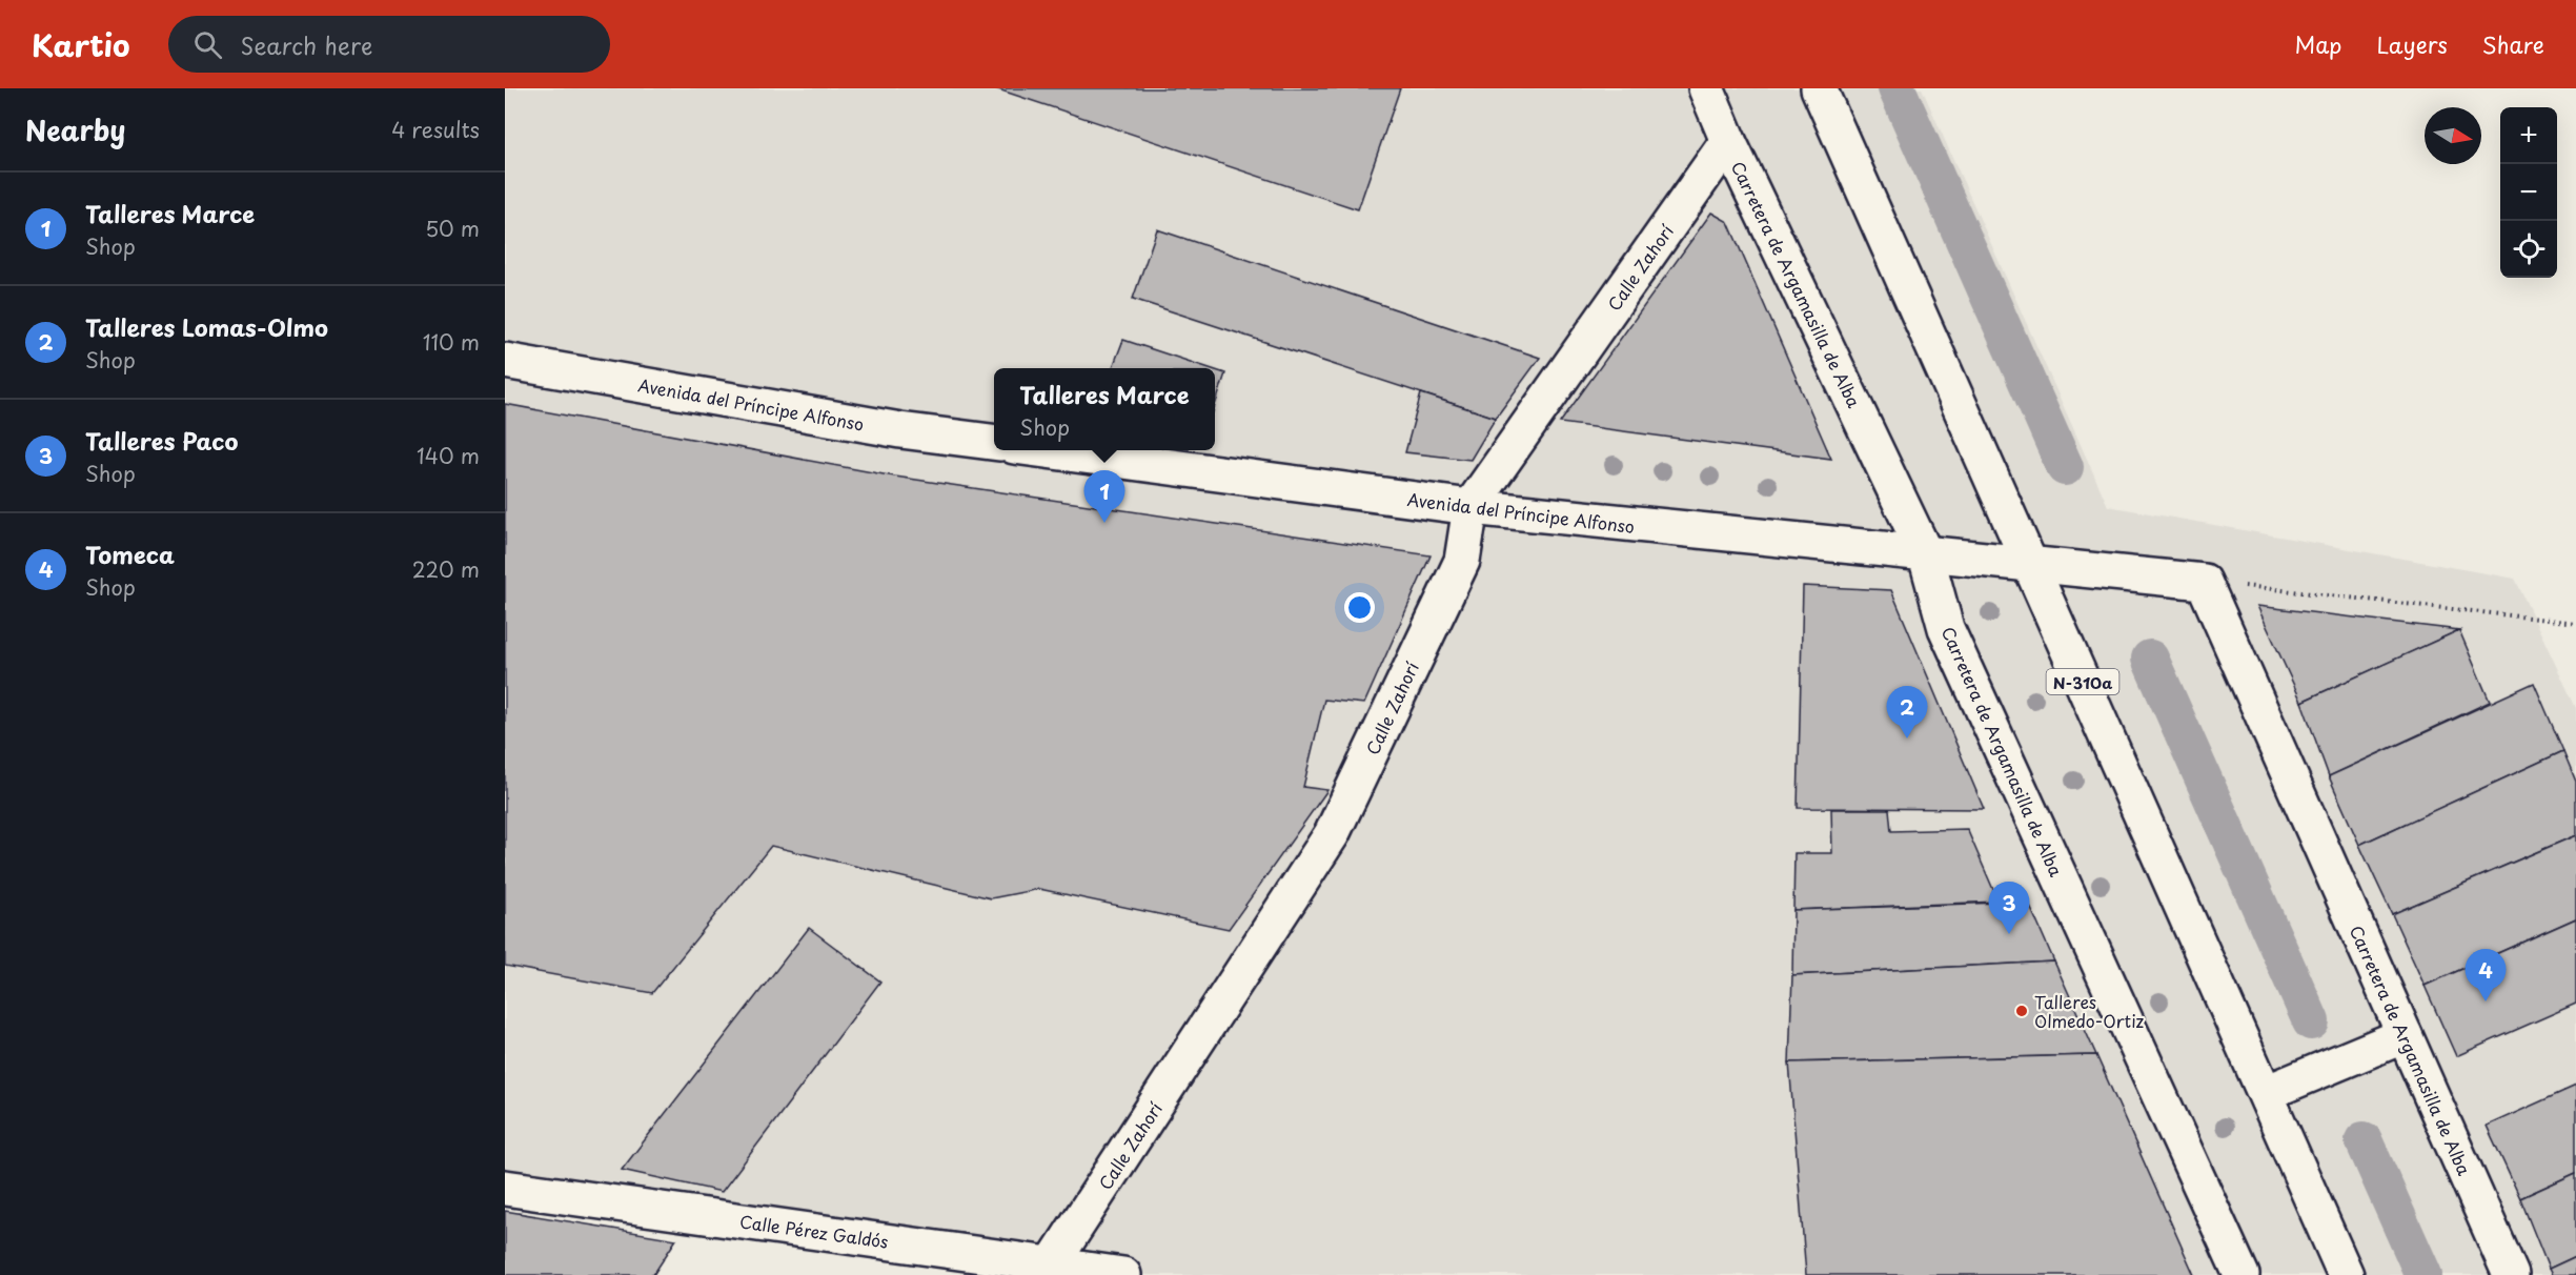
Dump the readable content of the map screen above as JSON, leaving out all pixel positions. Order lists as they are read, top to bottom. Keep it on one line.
{"streets":{"main road":["Calle Zahorí","Carretera de Argamasilla de Alba","Avenida del Príncipe Alfonso","N-310a","Calle Pérez Galdós"]},"crossings":[["Calle Zahorí","Carretera de Argamasilla de Alba"],["Calle Zahorí","Avenida del Príncipe Alfonso"],["Calle Zahorí","Calle Pérez Galdós"],["Carretera de Argamasilla de Alba","Avenida del Príncipe Alfonso"],["Avenida del Príncipe Alfonso","N-310a"]],"places":["Talleres Olmedo-Ortiz"],"north":"right","page":{"header":"Kartio","search":"Search here","nav":["Map","Layers","Share"],"heading":["Nearby","4 results"],"map_buttons":["+","−"],"list":[{"mark":"1","name":"Talleres Marce","note":"Shop","value":"50 m"},{"mark":"2","name":"Talleres Lomas-Olmo","note":"Shop","value":"110 m"},{"mark":"3","name":"Talleres Paco","note":"Shop","value":"140 m"},{"mark":"4","name":"Tomeca","note":"Shop","value":"220 m"}],"popup":["Talleres Marce","Shop"],"pins":["1","2","3","4"]}}
